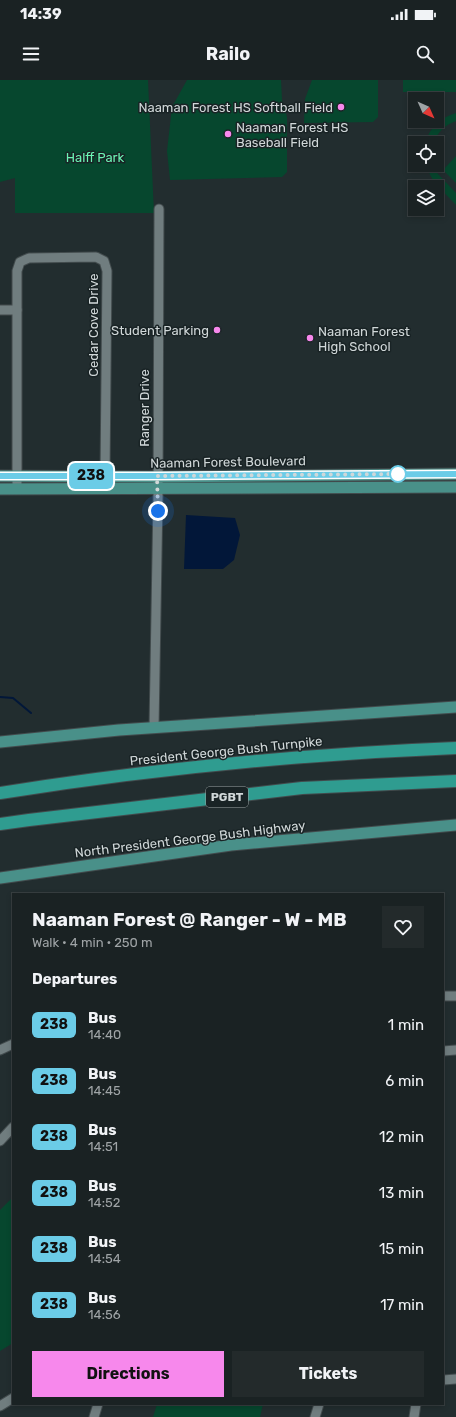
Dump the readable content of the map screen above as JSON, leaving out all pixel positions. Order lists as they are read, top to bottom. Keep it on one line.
{"streets":{"highway":["President George Bush Turnpike","PGBT"],"main road":["Naaman Forest Boulevard","North President George Bush Highway"],"street":["Cedar Cove Drive","Ranger Drive"]},"crossings":[["Cedar Cove Drive","Naaman Forest Boulevard"],["Ranger Drive","Naaman Forest Boulevard"]],"parks":["Halff Park"],"places":["Naaman Forest HS Softball Field","Naaman Forest HS Baseball Field","Student Parking","Naaman Forest High School"],"lines":["bus line 238"],"north":"bottom right","page":{"status":"14:39","header":"Railo","on_map":"238","heading":[["Naaman Forest @ Ranger - W - MB","Walk · 4 min · 250 m"],"Departures"],"list":[{"mark":"238","name":"Bus","note":"14:40","value":"1 min"},{"mark":"238","name":"Bus","note":"14:45","value":"6 min"},{"mark":"238","name":"Bus","note":"14:51","value":"12 min"},{"mark":"238","name":"Bus","note":"14:52","value":"13 min"},{"mark":"238","name":"Bus","note":"14:54","value":"15 min"},{"mark":"238","name":"Bus","note":"14:56","value":"17 min"}],"buttons":["Directions","Tickets"]}}
